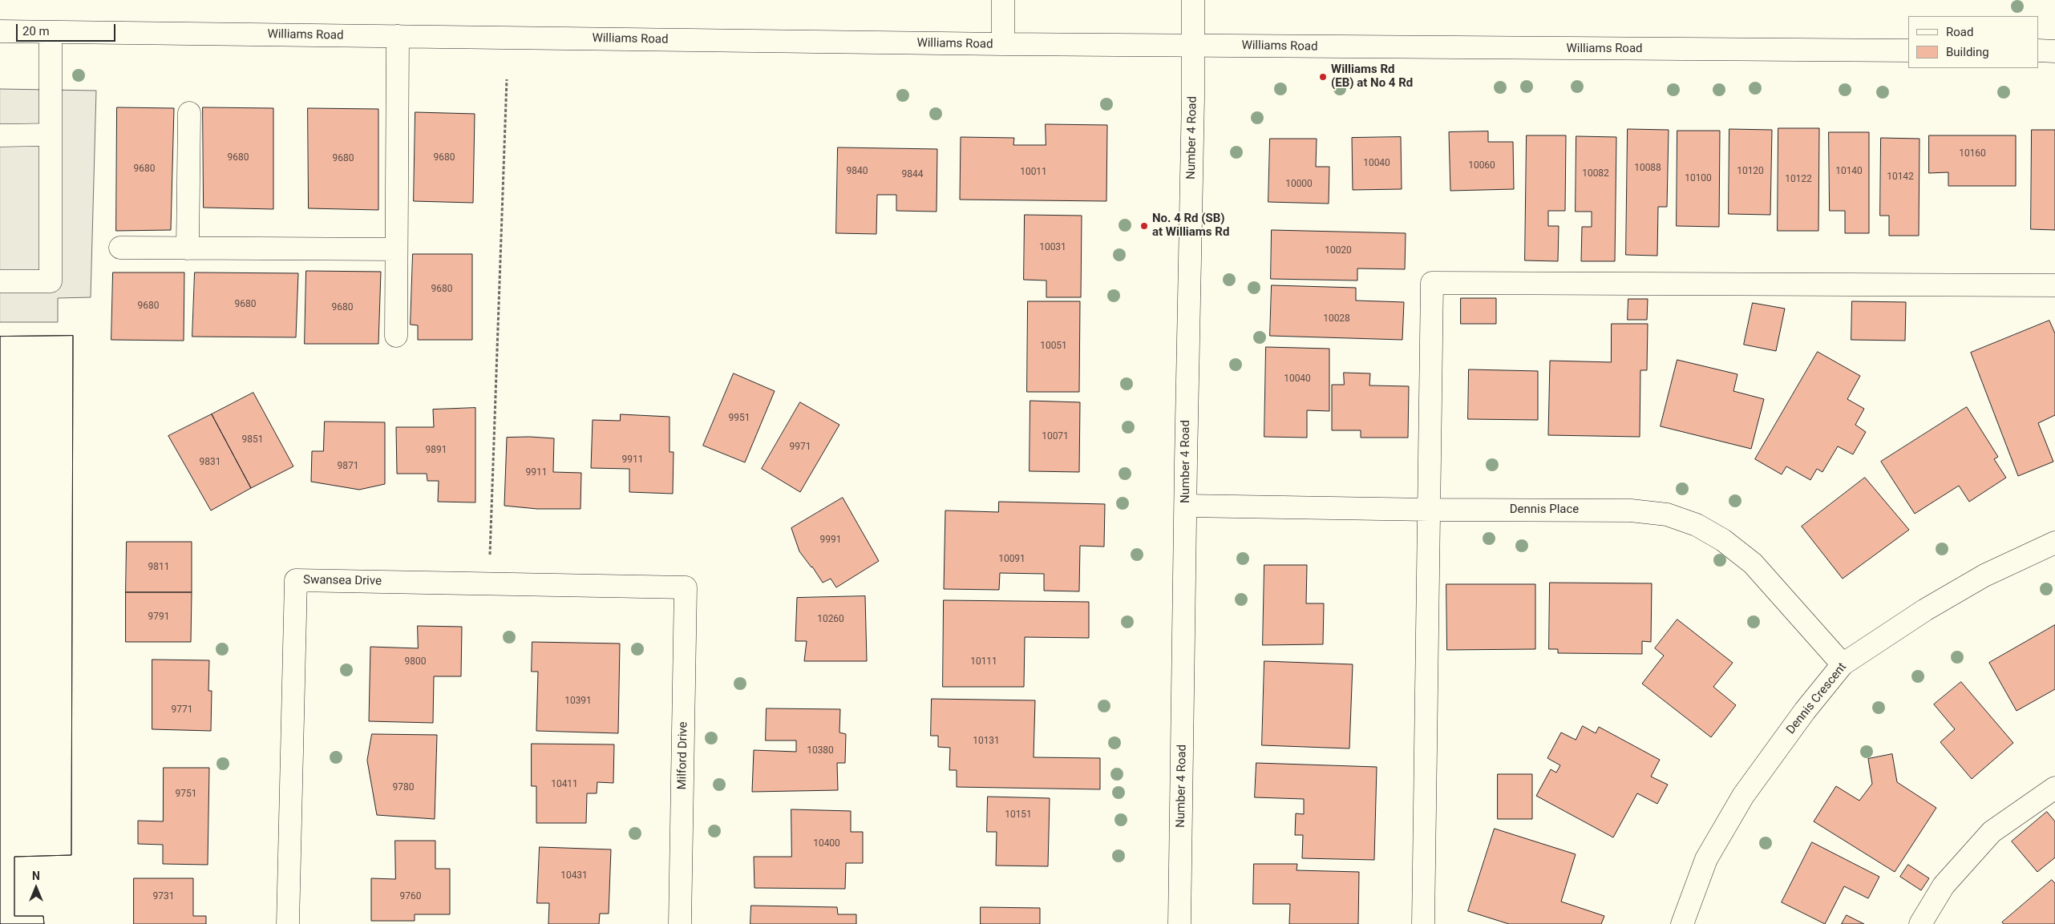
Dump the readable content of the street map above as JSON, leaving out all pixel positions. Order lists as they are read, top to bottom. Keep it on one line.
{"streets":{"street":["Williams Road","Number 4 Road","Dennis Place","Swansea Drive","Dennis Crescent","Milford Drive"]},"crossings":[["Williams Road","Number 4 Road"],["Number 4 Road","Dennis Place"],["Dennis Place","Dennis Crescent"],["Swansea Drive","Milford Drive"]],"places":["Williams Rd (EB) at No 4 Rd","No. 4 Rd (SB) at Williams Rd"],"house_numbers":["10160","9680","9680","9680","10040","10060","10088","9680","9840","10120","10140","10011","10082","9844","10142","10100","10122","10000","10031","10020","9680","9680","9680","9680","10028","10051","10040","9951","10071","9851","9971","9891","9911","9831","9871","9911","9991","10091","9811","9791","10260","9800","10111","10391","9771","10131","10380","10411","9780","9751","10151","10400","10431","9731","9760"],"legend":["Road","Building"],"scale_bar":"20 m","north":"top"}
